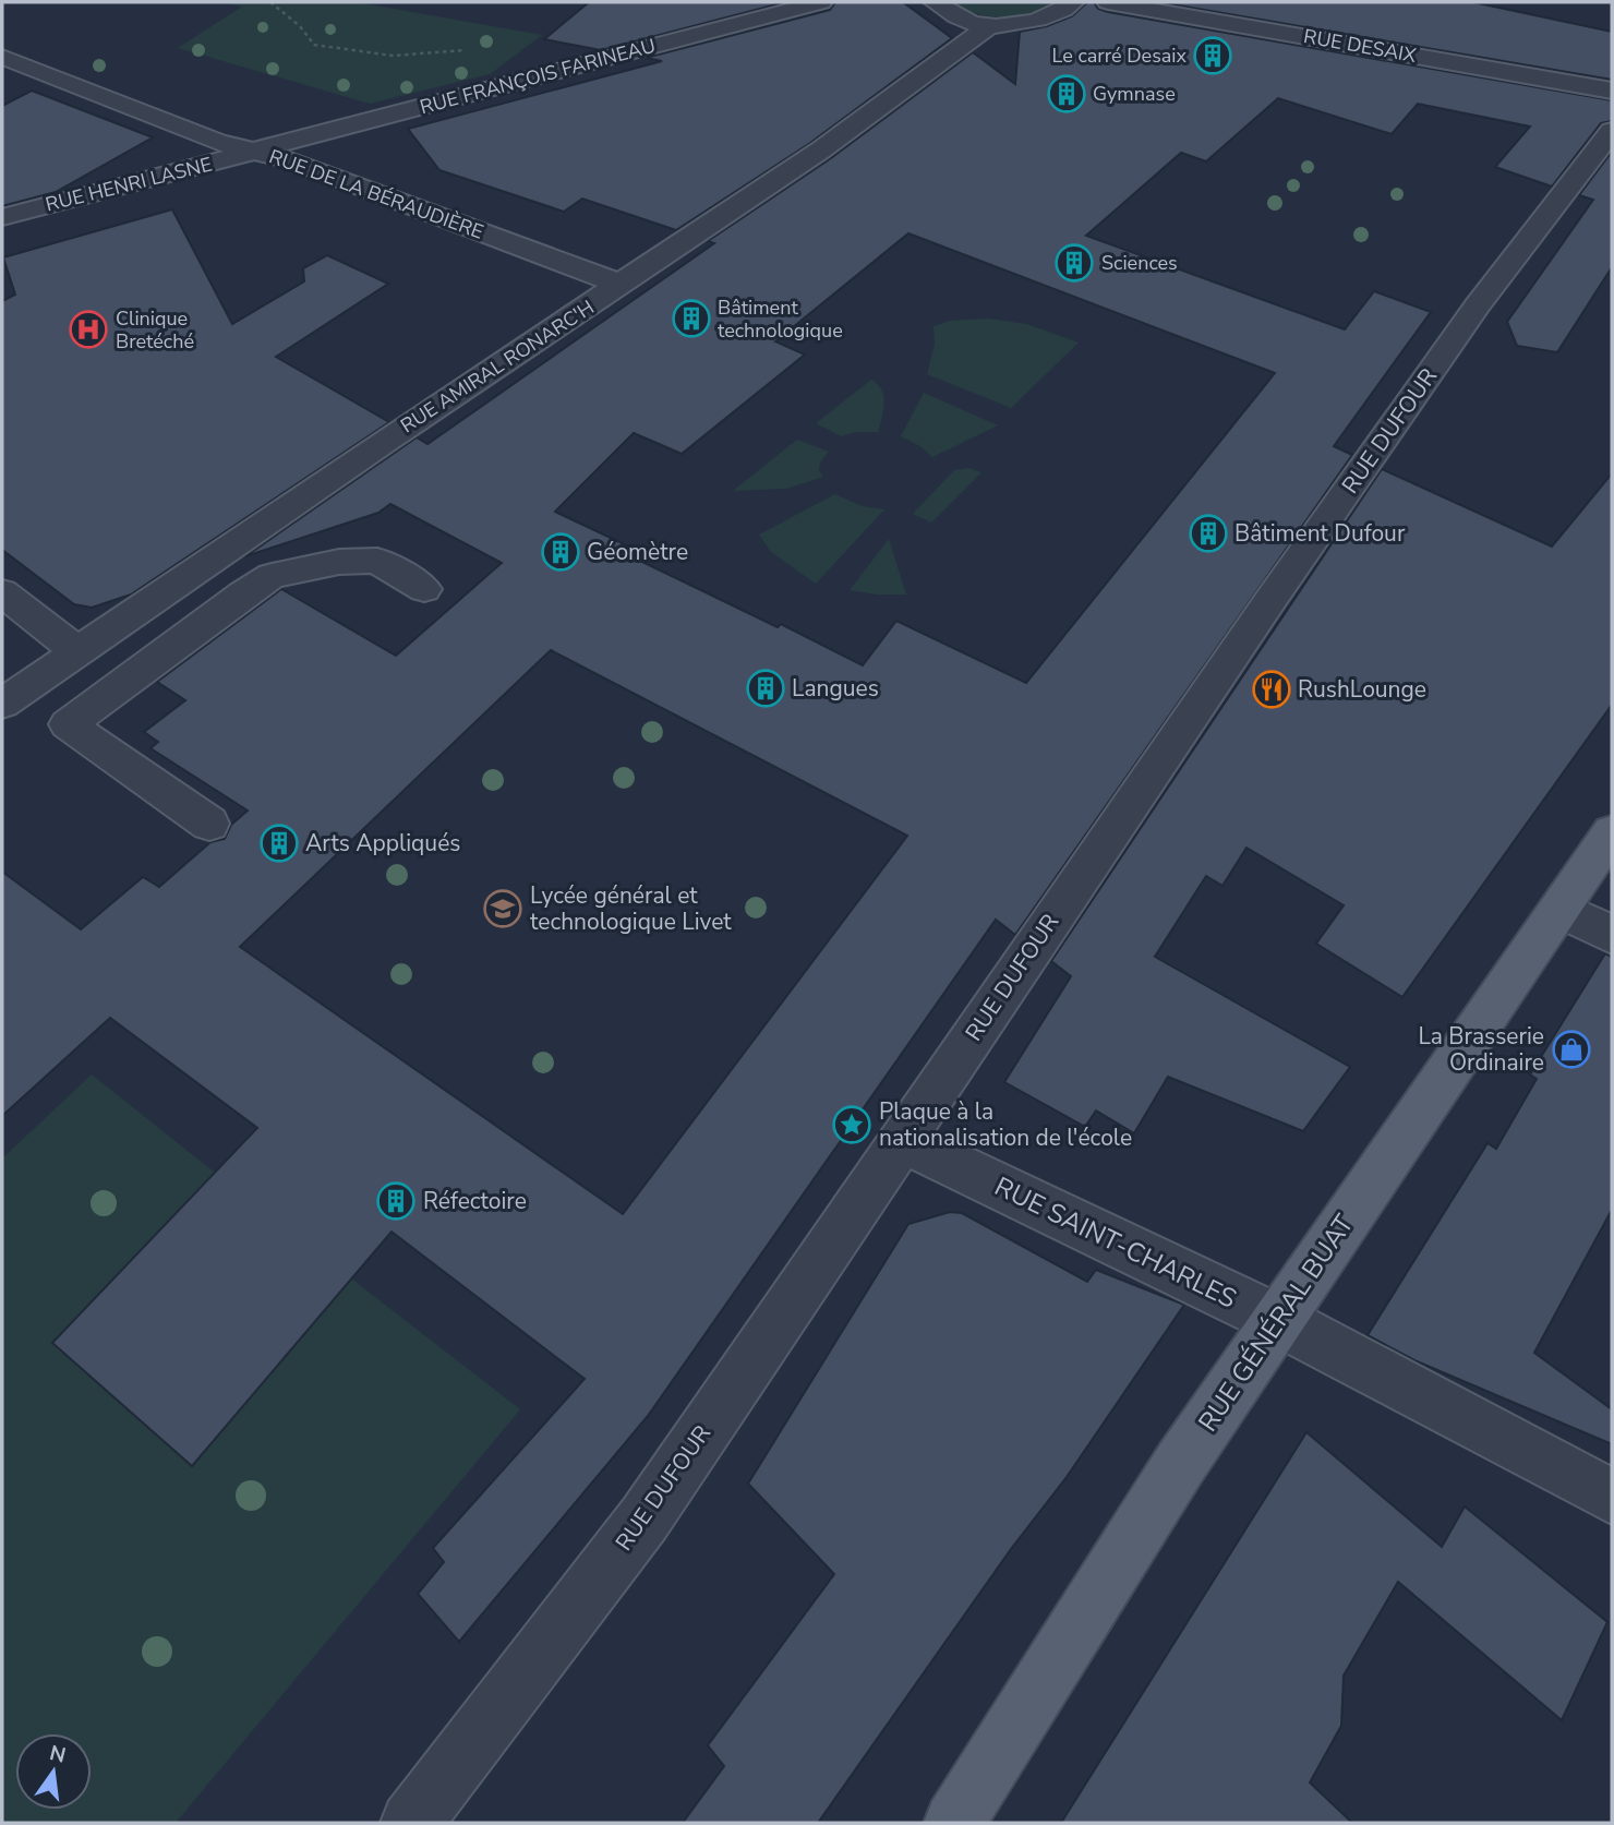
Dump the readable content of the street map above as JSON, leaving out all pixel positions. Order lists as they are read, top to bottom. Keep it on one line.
{"streets":{"main road":["RUE GÉNÉRAL BUAT"],"street":["RUE DESAIX","RUE FRANÇOIS FARINEAU","RUE HENRI LASNE","RUE DE LA BÉRAUDIÈRE","RUE AMIRAL RONARC'H","RUE DUFOUR","RUE SAINT-CHARLES"]},"crossings":[["RUE FRANÇOIS FARINEAU","RUE HENRI LASNE"],["RUE FRANÇOIS FARINEAU","RUE DE LA BÉRAUDIÈRE"],["RUE HENRI LASNE","RUE DE LA BÉRAUDIÈRE"],["RUE DE LA BÉRAUDIÈRE","RUE AMIRAL RONARC'H"],["RUE DUFOUR","RUE SAINT-CHARLES"],["RUE SAINT-CHARLES","RUE GÉNÉRAL BUAT"]],"places":{"building":["Le carré Desaix","Gymnase","Sciences","Bâtiment technologique","Bâtiment Dufour","Géomètre","Langues","Arts Appliqués","Réfectoire"],"hospital":["Clinique Bretéché"],"restaurant":["RushLounge"],"school or university":["Lycée général et technologique Livet"],"shop":["La Brasserie Ordinaire"],"place":["Plaque à la nationalisation de l'école"]},"north":"top"}
